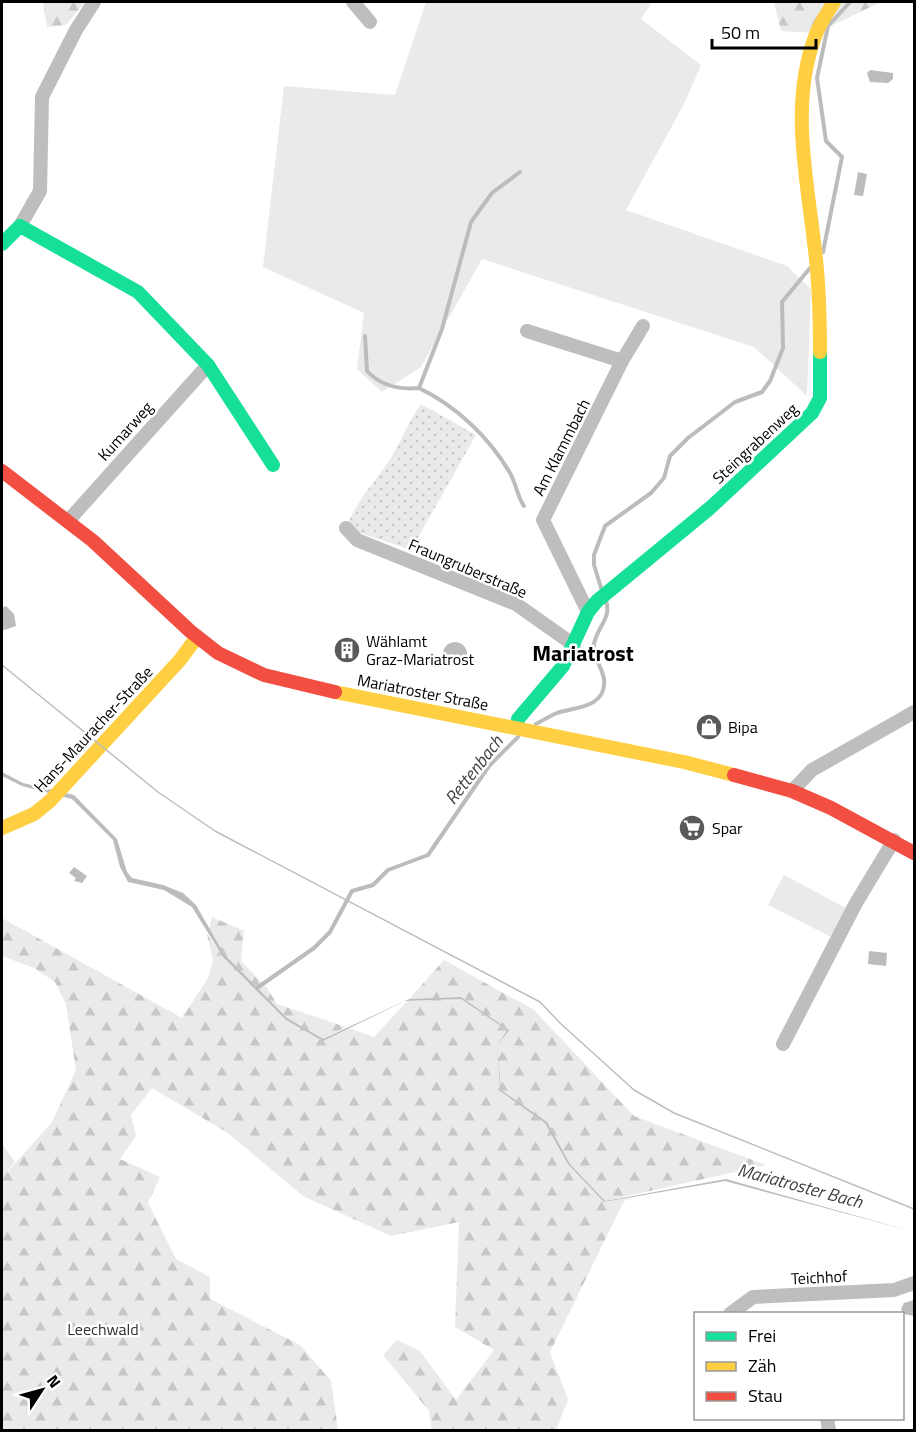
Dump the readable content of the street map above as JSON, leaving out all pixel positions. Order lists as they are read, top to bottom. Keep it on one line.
{"streets":{"street":["Kumarweg","Steingrabenweg","Am Klammbach","Fraungruberstraße","Mariatroster Straße","Hans-Mauracher-Straße","Teichhof"]},"crossings":[["Kumarweg","Mariatroster Straße"],["Steingrabenweg","Am Klammbach"],["Steingrabenweg","Fraungruberstraße"],["Steingrabenweg","Mariatroster Straße"],["Mariatroster Straße","Hans-Mauracher-Straße"]],"districts":["Mariatrost"],"water":["Rettenbach","Mariatroster Bach"],"parks":["Leechwald"],"places":{"building":["Wählamt Graz-Mariatrost"],"shop":["Bipa"],"supermarket":["Spar"]},"legend":["Frei","Zäh","Stau"],"scale_bar":"50 m","north":"top right"}
